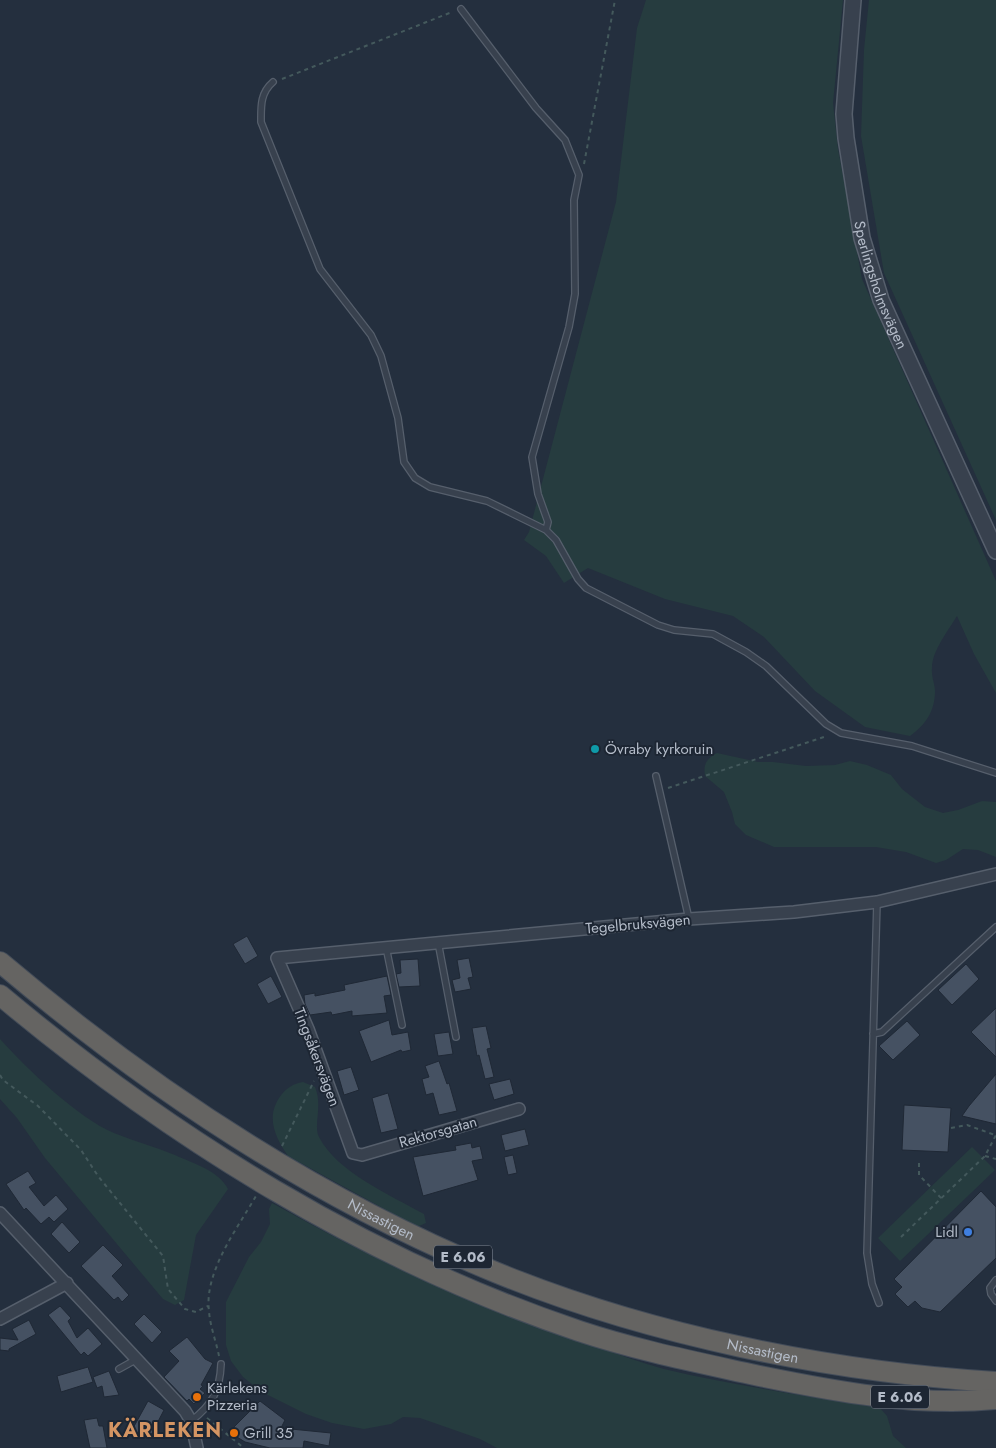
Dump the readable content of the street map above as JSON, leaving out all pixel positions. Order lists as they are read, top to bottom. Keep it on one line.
{"streets":{"highway":["Nissastigen","E 6.06"],"street":["Sperlingsholmsvägen","Tegelbruksvägen","Tingsåkersvägen","Rektorsgatan"]},"crossings":[["Tegelbruksvägen","Tingsåkersvägen"],["Tingsåkersvägen","Rektorsgatan"]],"districts":["KÄRLEKEN"],"places":["Övraby kyrkoruin","Lidl","Kärlekens Pizzeria","Grill 35"]}
